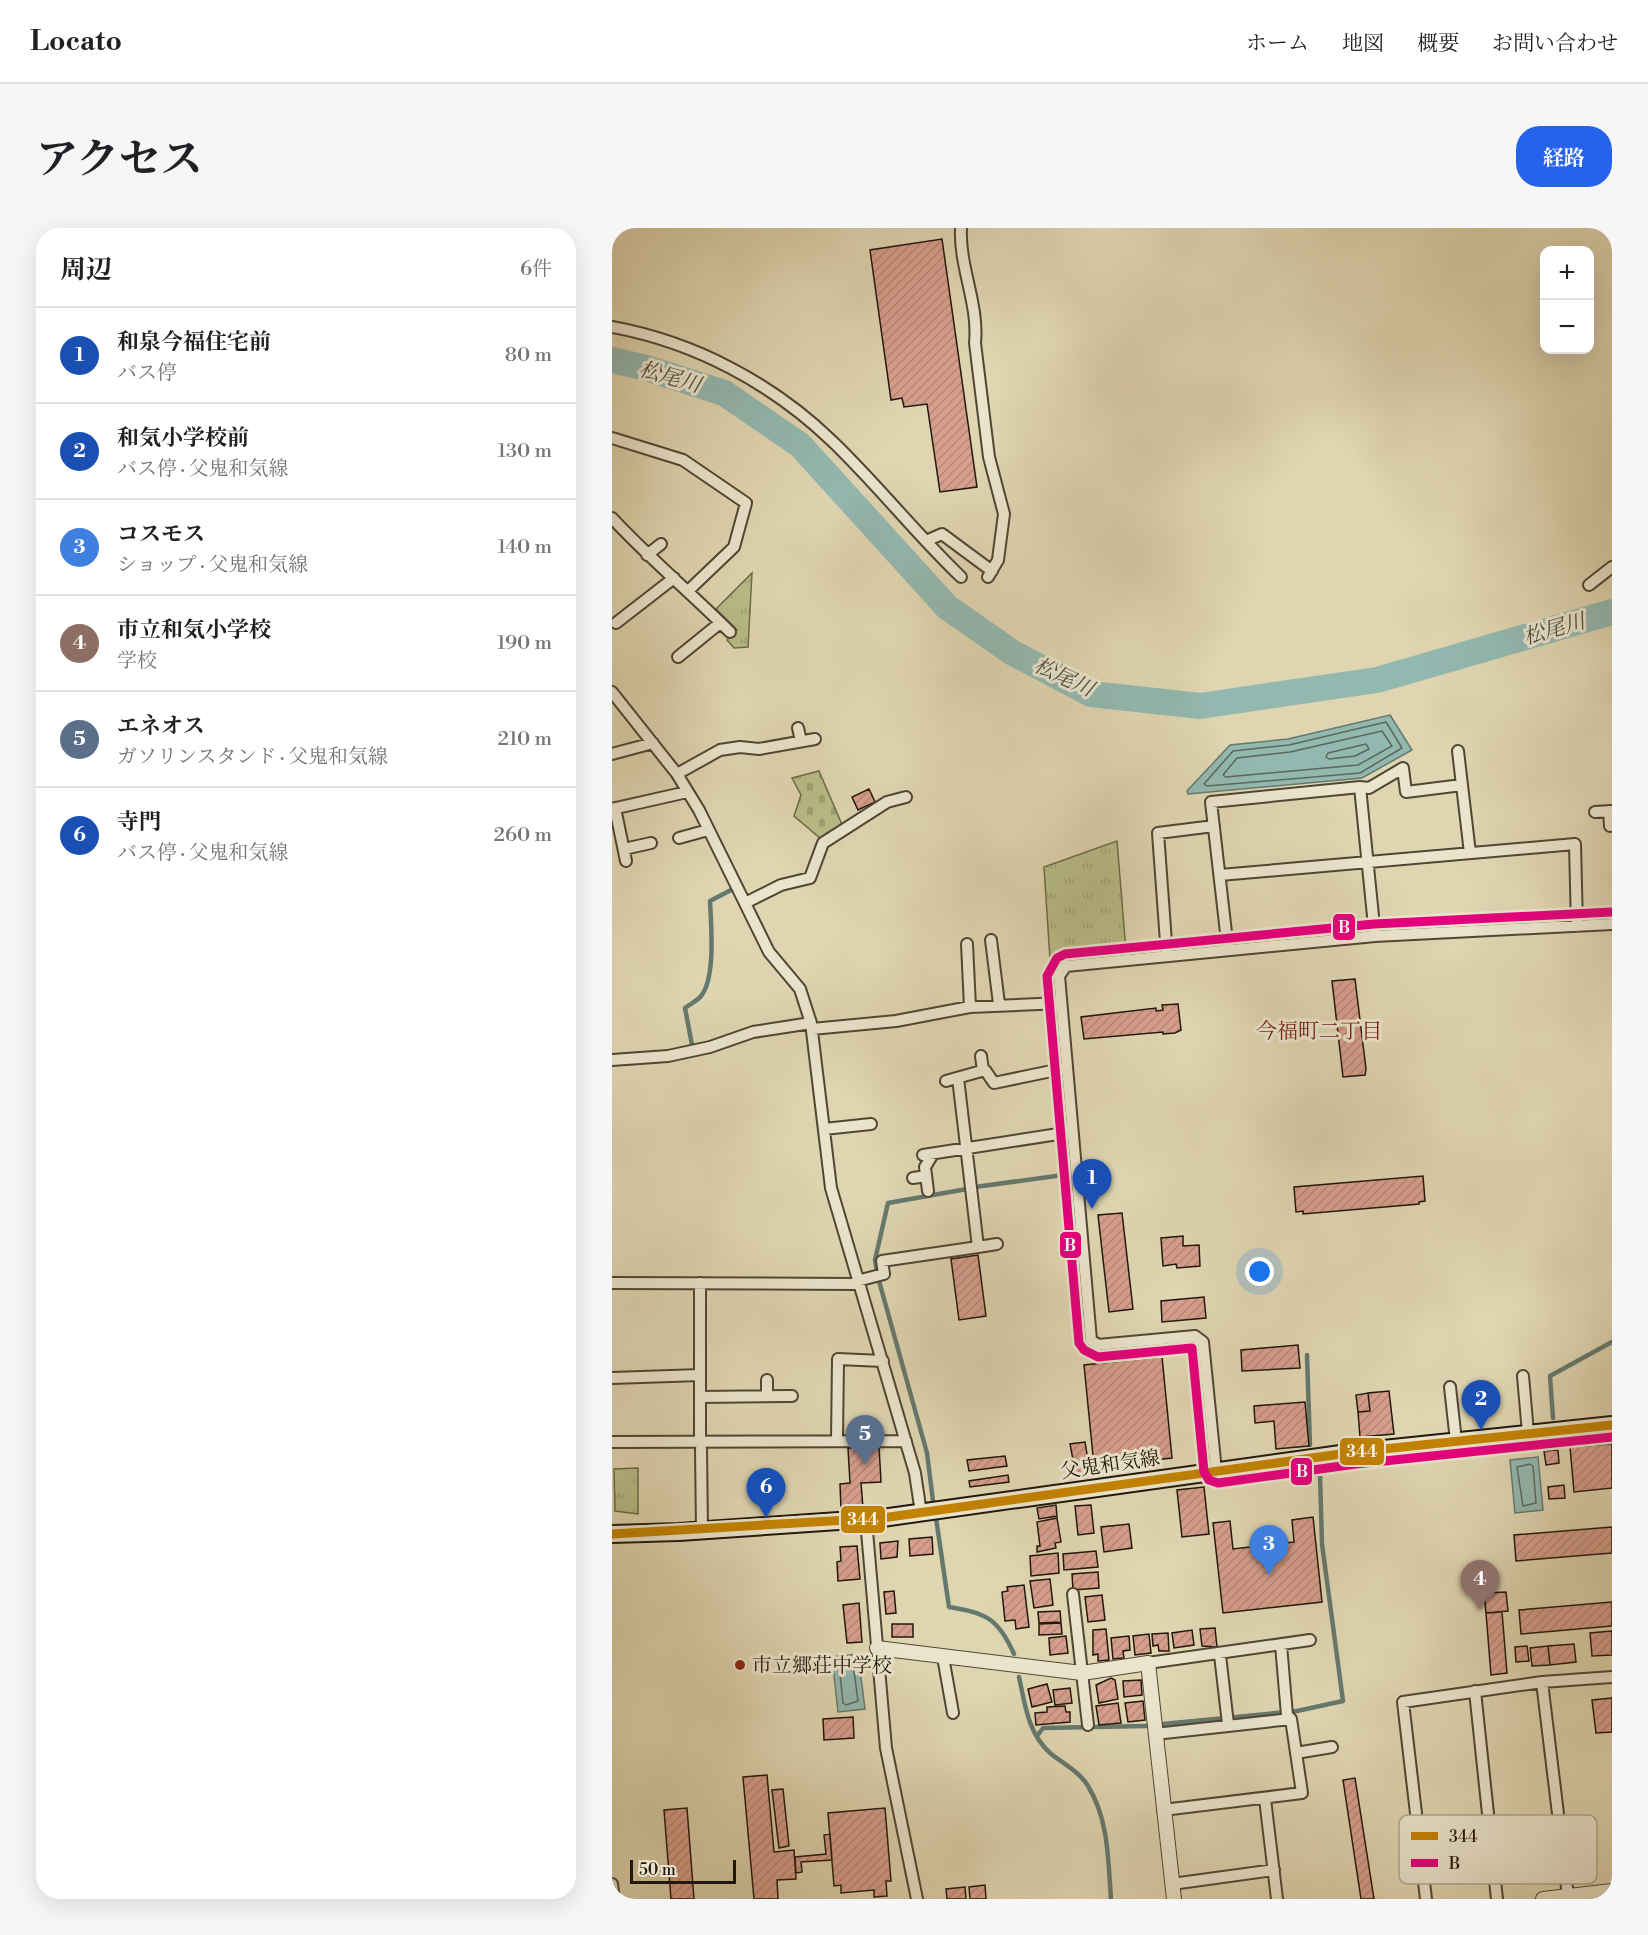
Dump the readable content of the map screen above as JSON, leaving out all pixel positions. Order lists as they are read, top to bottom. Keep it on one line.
{"streets":{"main road":["父鬼和気線"]},"districts":["今福町二丁目"],"water":["松尾川"],"places":["市立郷荘中学校"],"lines":["transit line B","transit line 344"],"legend":["344","B"],"scale_bar":"50 m","page":{"header":"Locato","nav":["ホーム","地図","概要","お問い合わせ"],"title":"アクセス","buttons":"経路","heading":["周辺","6件"],"map_buttons":["+","−"],"list":[{"mark":"1","name":"和泉今福住宅前","note":"バス停","value":"80 m"},{"mark":"2","name":"和気小学校前","note":"バス停 · 父鬼和気線","value":"130 m"},{"mark":"3","name":"コスモス","note":"ショップ · 父鬼和気線","value":"140 m"},{"mark":"4","name":"市立和気小学校","note":"学校","value":"190 m"},{"mark":"5","name":"エネオス","note":"ガソリンスタンド · 父鬼和気線","value":"210 m"},{"mark":"6","name":"寺門","note":"バス停 · 父鬼和気線","value":"260 m"}],"pins":["1","2","5","6","3","4"],"scale":"50 m"}}
